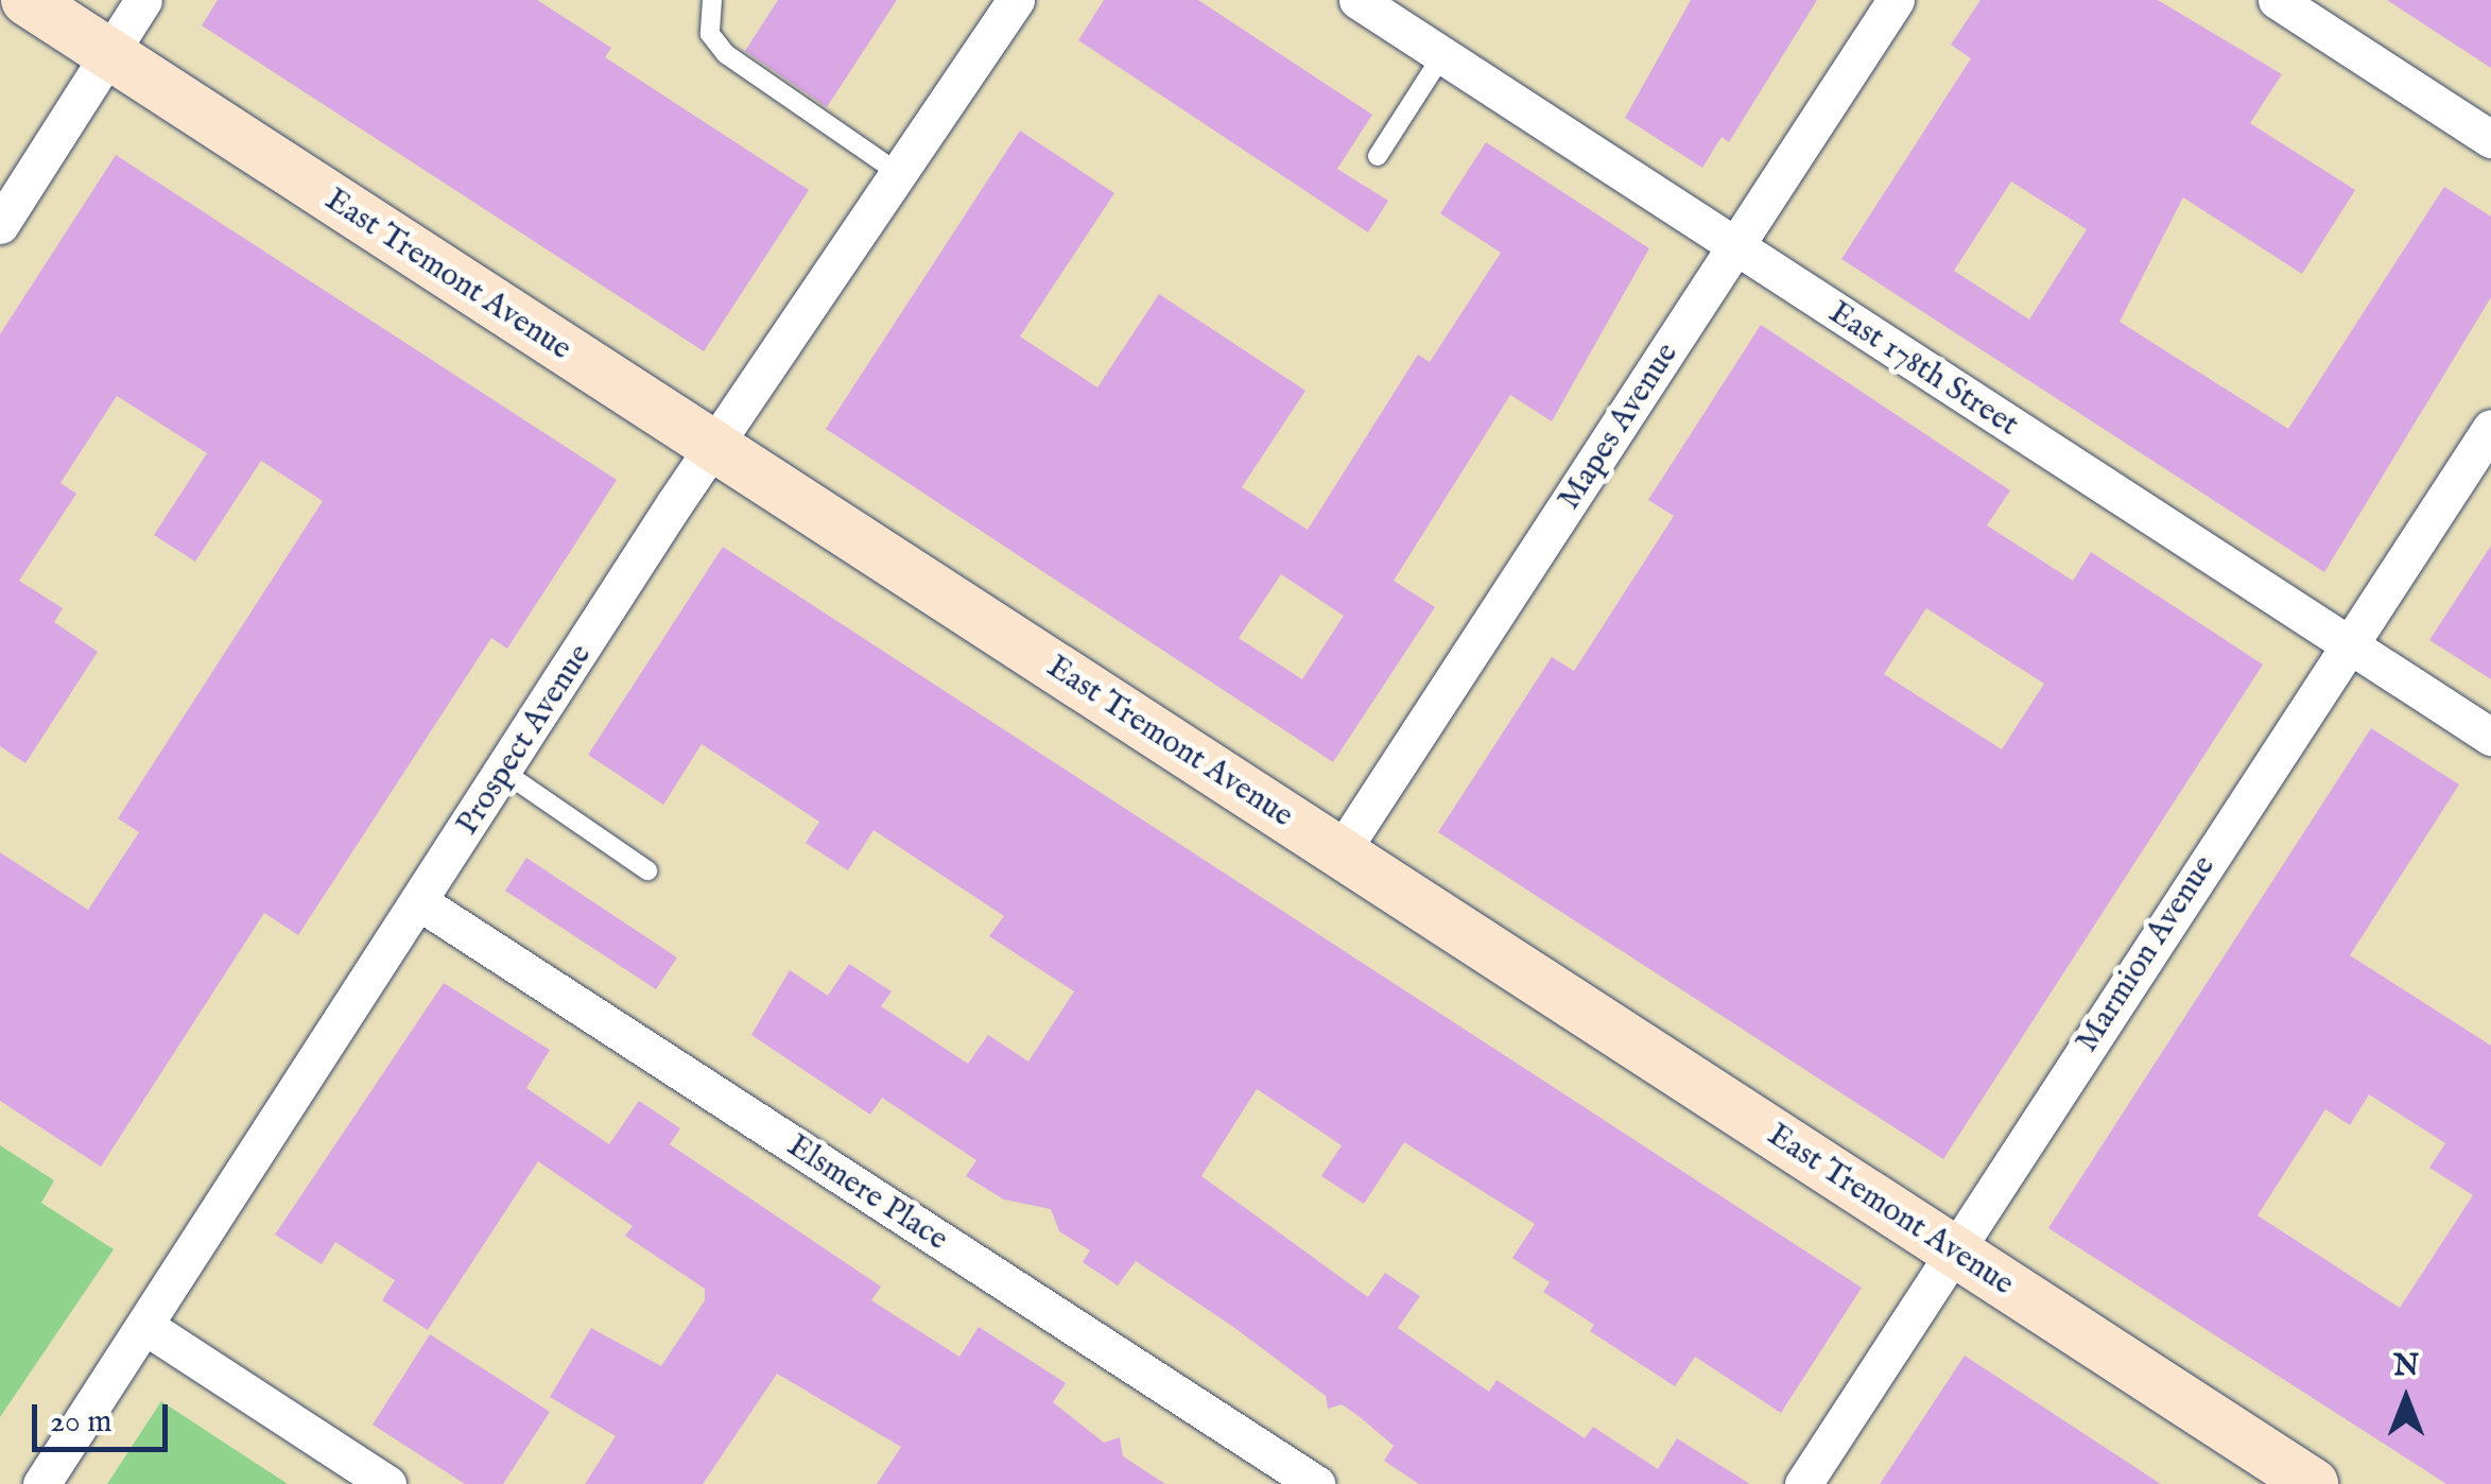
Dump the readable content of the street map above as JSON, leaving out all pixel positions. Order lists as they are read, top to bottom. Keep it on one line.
{"streets":{"main road":["East Tremont Avenue"],"street":["East 178th Street","Mapes Avenue","Prospect Avenue","Marmion Avenue","Elsmere Place"]},"crossings":[["East Tremont Avenue","Mapes Avenue"],["East Tremont Avenue","Prospect Avenue"],["East Tremont Avenue","Marmion Avenue"],["East 178th Street","Mapes Avenue"],["East 178th Street","Marmion Avenue"],["Prospect Avenue","Elsmere Place"]],"scale_bar":"20 m","north":"top"}
